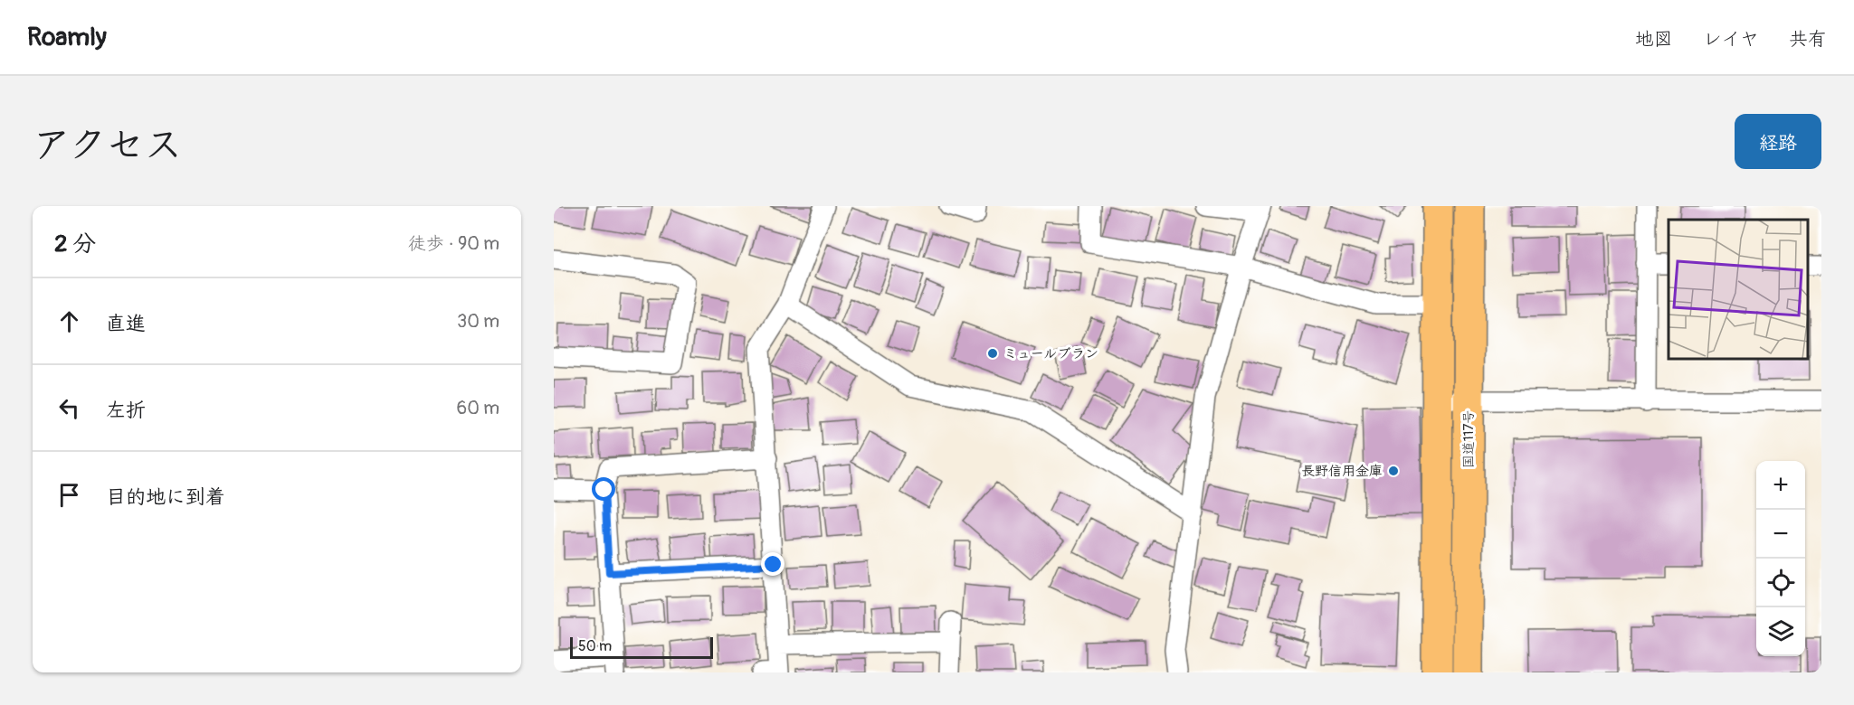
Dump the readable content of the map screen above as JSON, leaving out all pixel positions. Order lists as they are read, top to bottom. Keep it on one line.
{"streets":{"highway":["国道117号"]},"places":["ミュールブラン","長野信用金庫"],"scale_bar":"50 m","page":{"header":"Roamly","nav":["地図","レイヤ","共有"],"title":"アクセス","buttons":"経路","heading":["2 分","徒歩 · 90 m"],"list":[["直進","30 m"],["左折","60 m"],"目的地に到着"],"map_buttons":["+","−"],"scale":"50 m"}}
